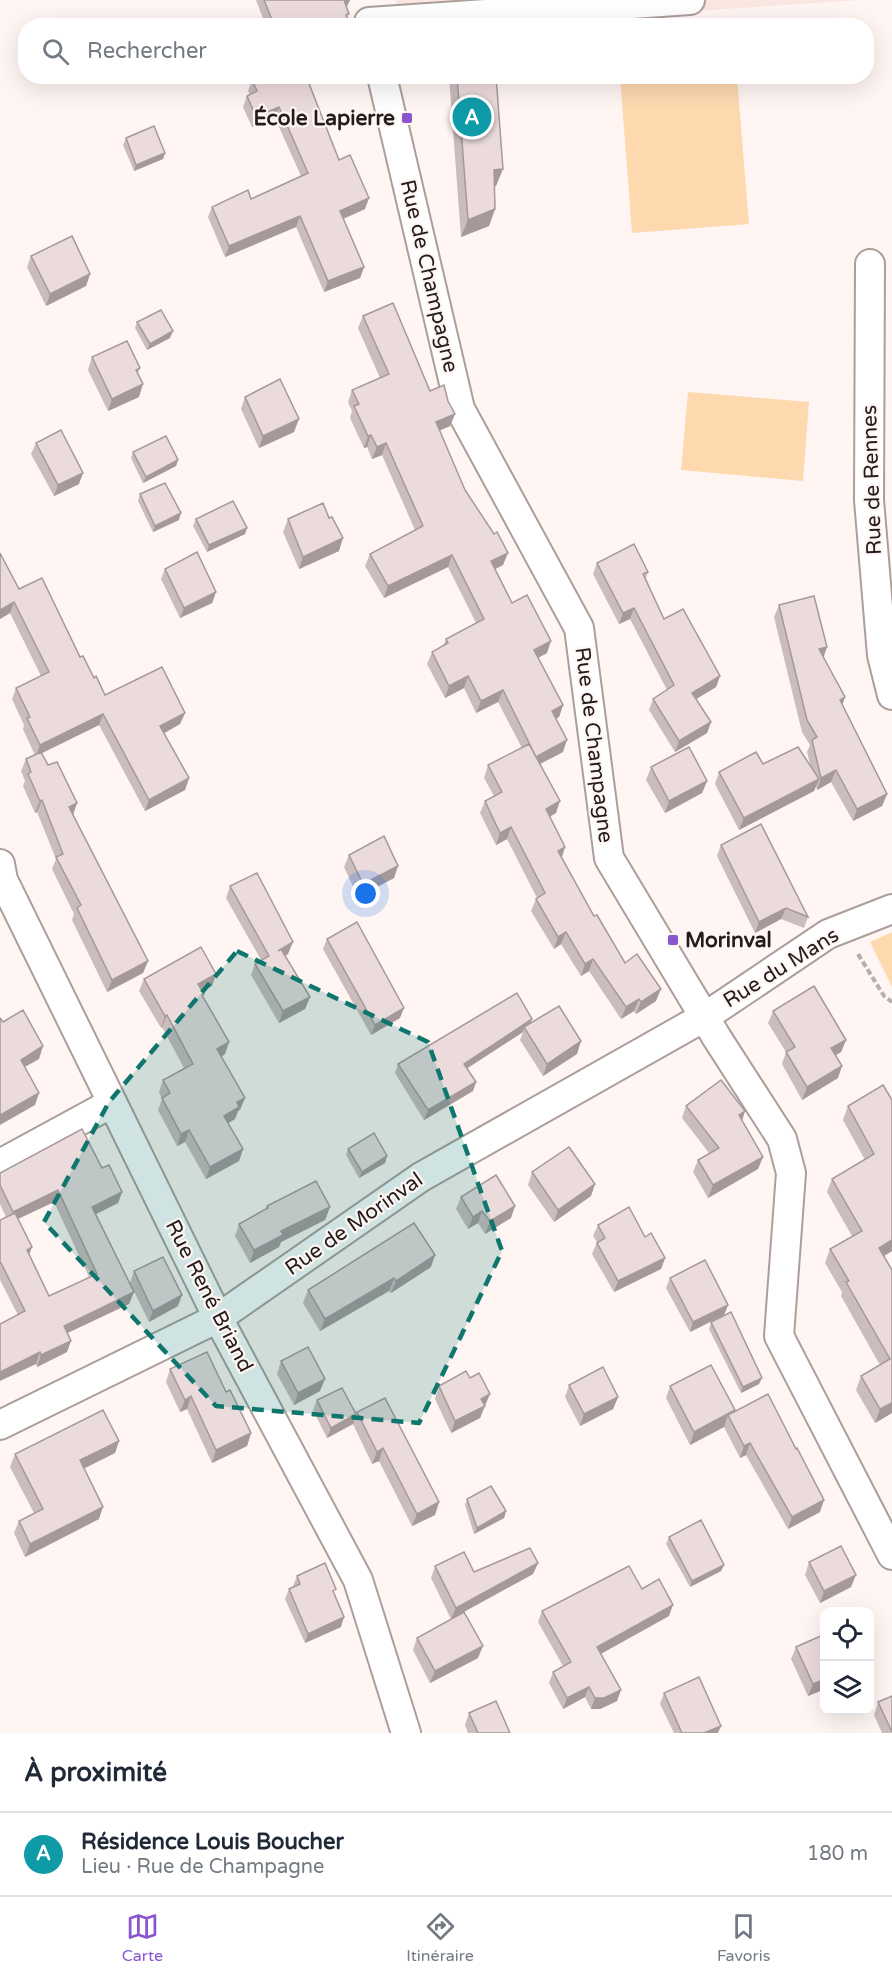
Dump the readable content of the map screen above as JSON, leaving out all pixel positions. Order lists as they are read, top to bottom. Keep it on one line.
{"streets":{"street":["Rue de Champagne","Rue de Rennes","Rue du Mans","Rue de Morinval","Rue René Briand"]},"crossings":[["Rue de Champagne","Rue du Mans"],["Rue de Champagne","Rue de Morinval"],["Rue du Mans","Rue de Morinval"],["Rue de Morinval","Rue René Briand"]],"places":{"transit":["École Lapierre","Morinval"]},"page":{"search":"Rechercher","pins":"A","heading":"À proximité","list":[{"mark":"A","name":"Résidence Louis Boucher","note":"Lieu · Rue de Champagne","value":"180 m"}],"nav":["Carte","Itinéraire","Favoris"]}}
